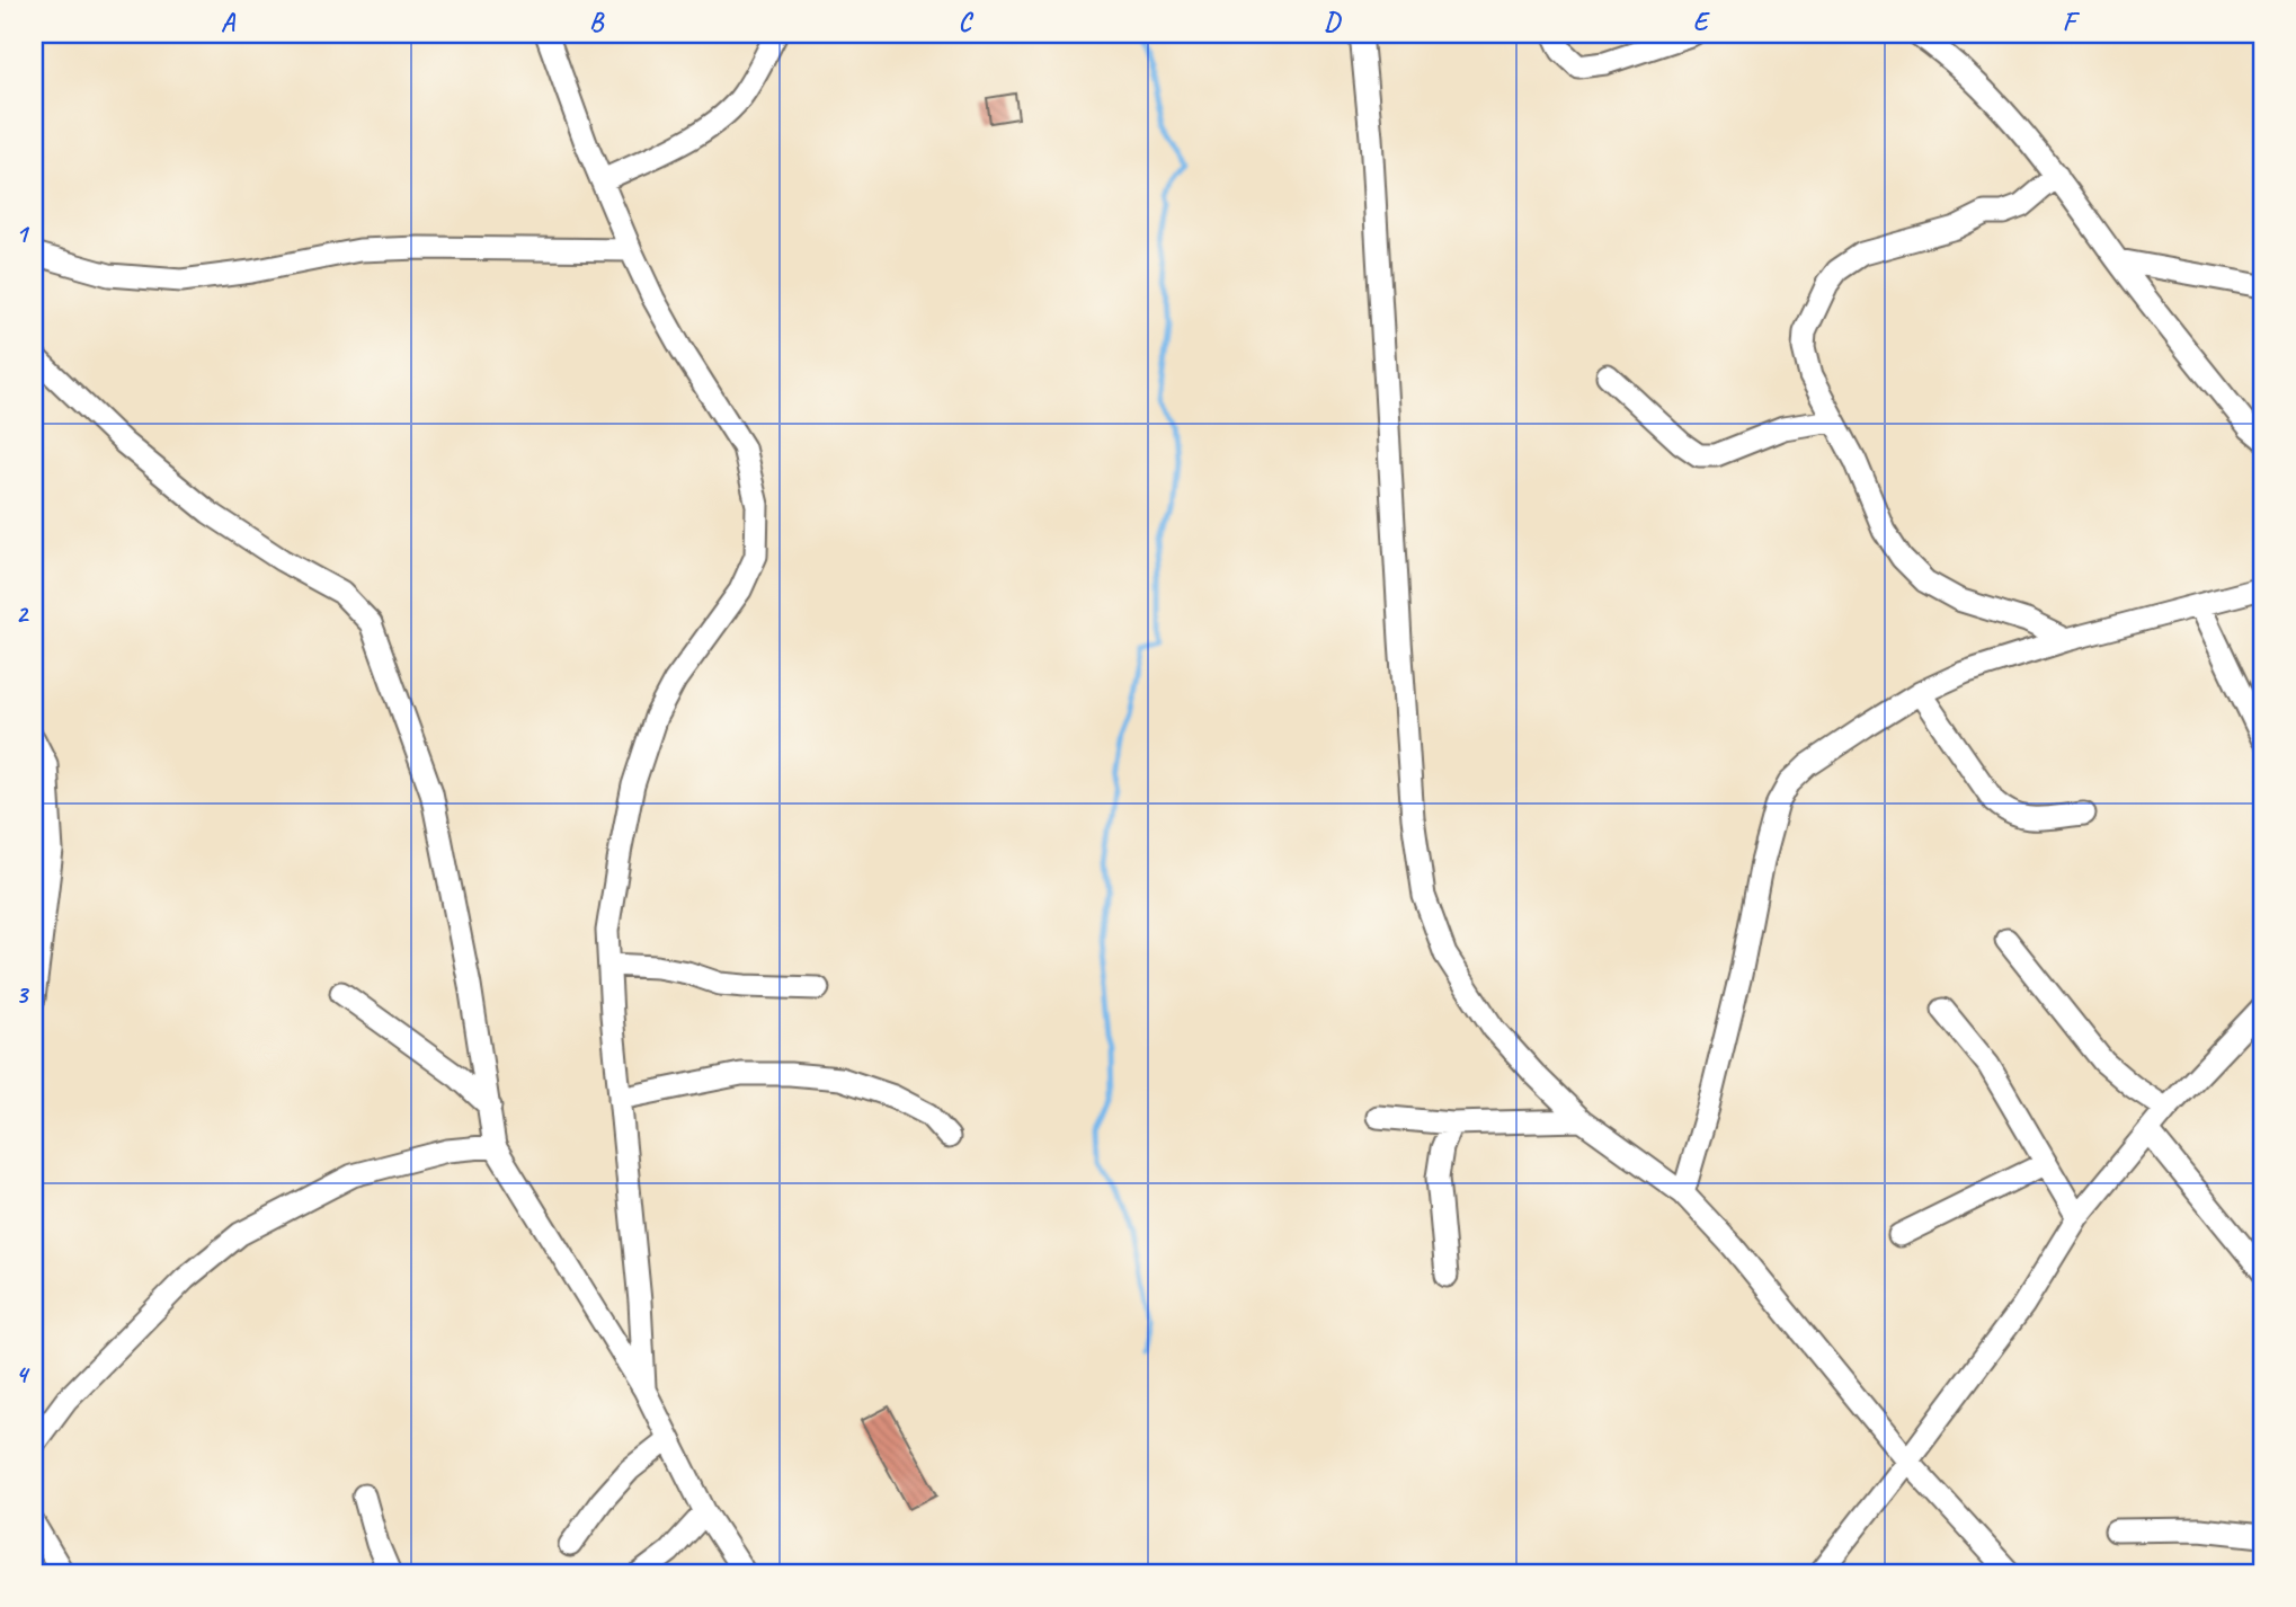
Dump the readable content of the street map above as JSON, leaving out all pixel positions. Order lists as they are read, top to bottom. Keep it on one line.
{"grid":{"columns":["A","B","C","D","E","F"],"rows":["1","2","3","4"]}}
